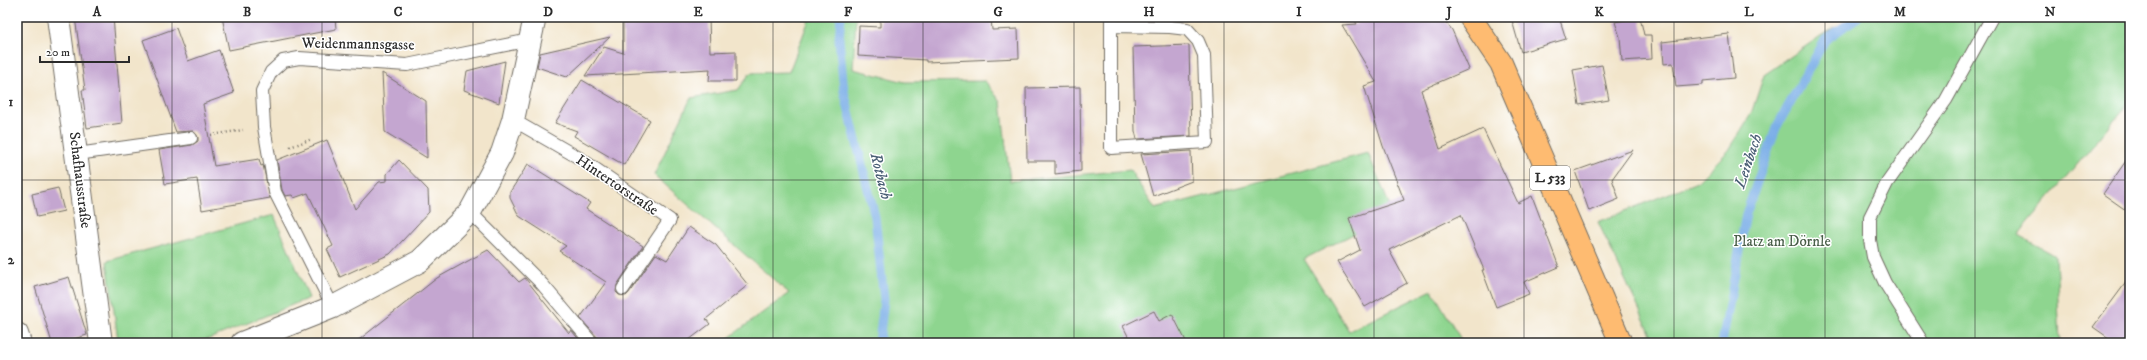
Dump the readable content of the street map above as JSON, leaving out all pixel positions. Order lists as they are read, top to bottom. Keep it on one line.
{"streets":{"main road":["L 533"],"street":["Schafhausstraße"],"lane":["Weidenmannsgasse","Hintertorstraße"]},"water":["Leinbach","Rotbach"],"parks":["Platz am Dörnle"],"scale_bar":"20 m","grid":{"columns":["A","B","C","D","E","F","G","H","I","J","K","L","M","N"],"rows":["1","2"]}}
